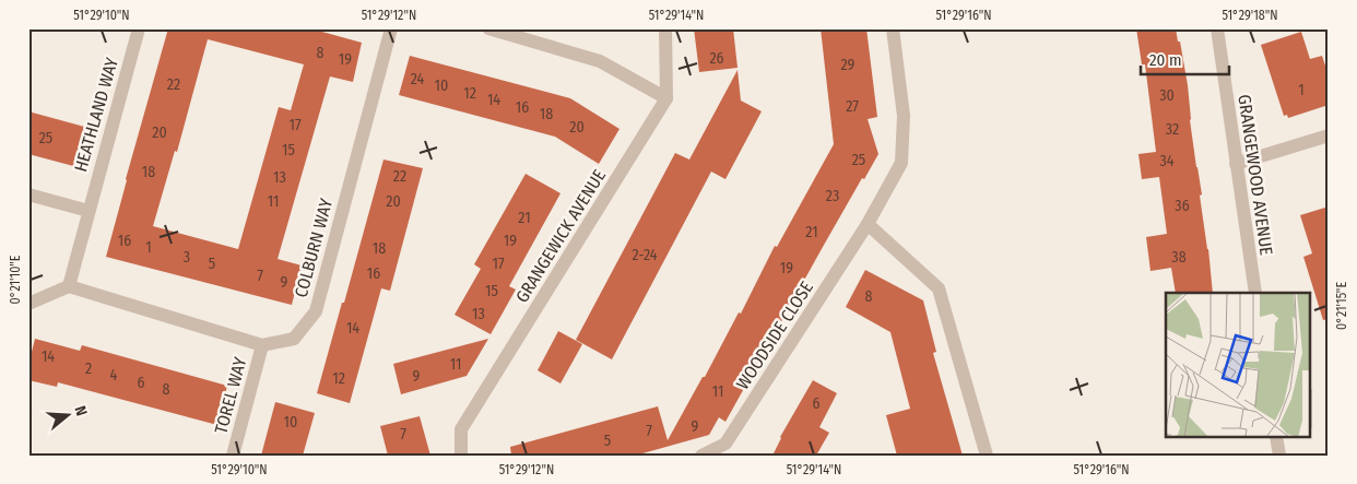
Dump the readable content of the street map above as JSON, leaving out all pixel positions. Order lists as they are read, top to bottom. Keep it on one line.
{"streets":{"street":["HEATHLAND WAY","GRANGEWOOD AVENUE","GRANGEWICK AVENUE","COLBURN WAY","WOODSIDE CLOSE","TOREL WAY"]},"crossings":[["HEATHLAND WAY","COLBURN WAY"],["COLBURN WAY","TOREL WAY"]],"house_numbers":["8","26","19","29","24","22","10","1","12","30","14","27","16","18","17","20","32","20","25","15","25","34","18","22","13","23","11","20","36","21","21","16","19","1","18","2-24","3","38","5","17","19","16","7","9","15","8","13","14","14","11","2","4","9","12","6","8","11","6","10","9","7","7","5"],"scale_bar":"20 m","north":"right","coordinates":["51°29'10\"N","51°29'12\"N","51°29'14\"N","51°29'16\"N","51°29'18\"N","0°21'10\"E","0°21'15\"E"]}
